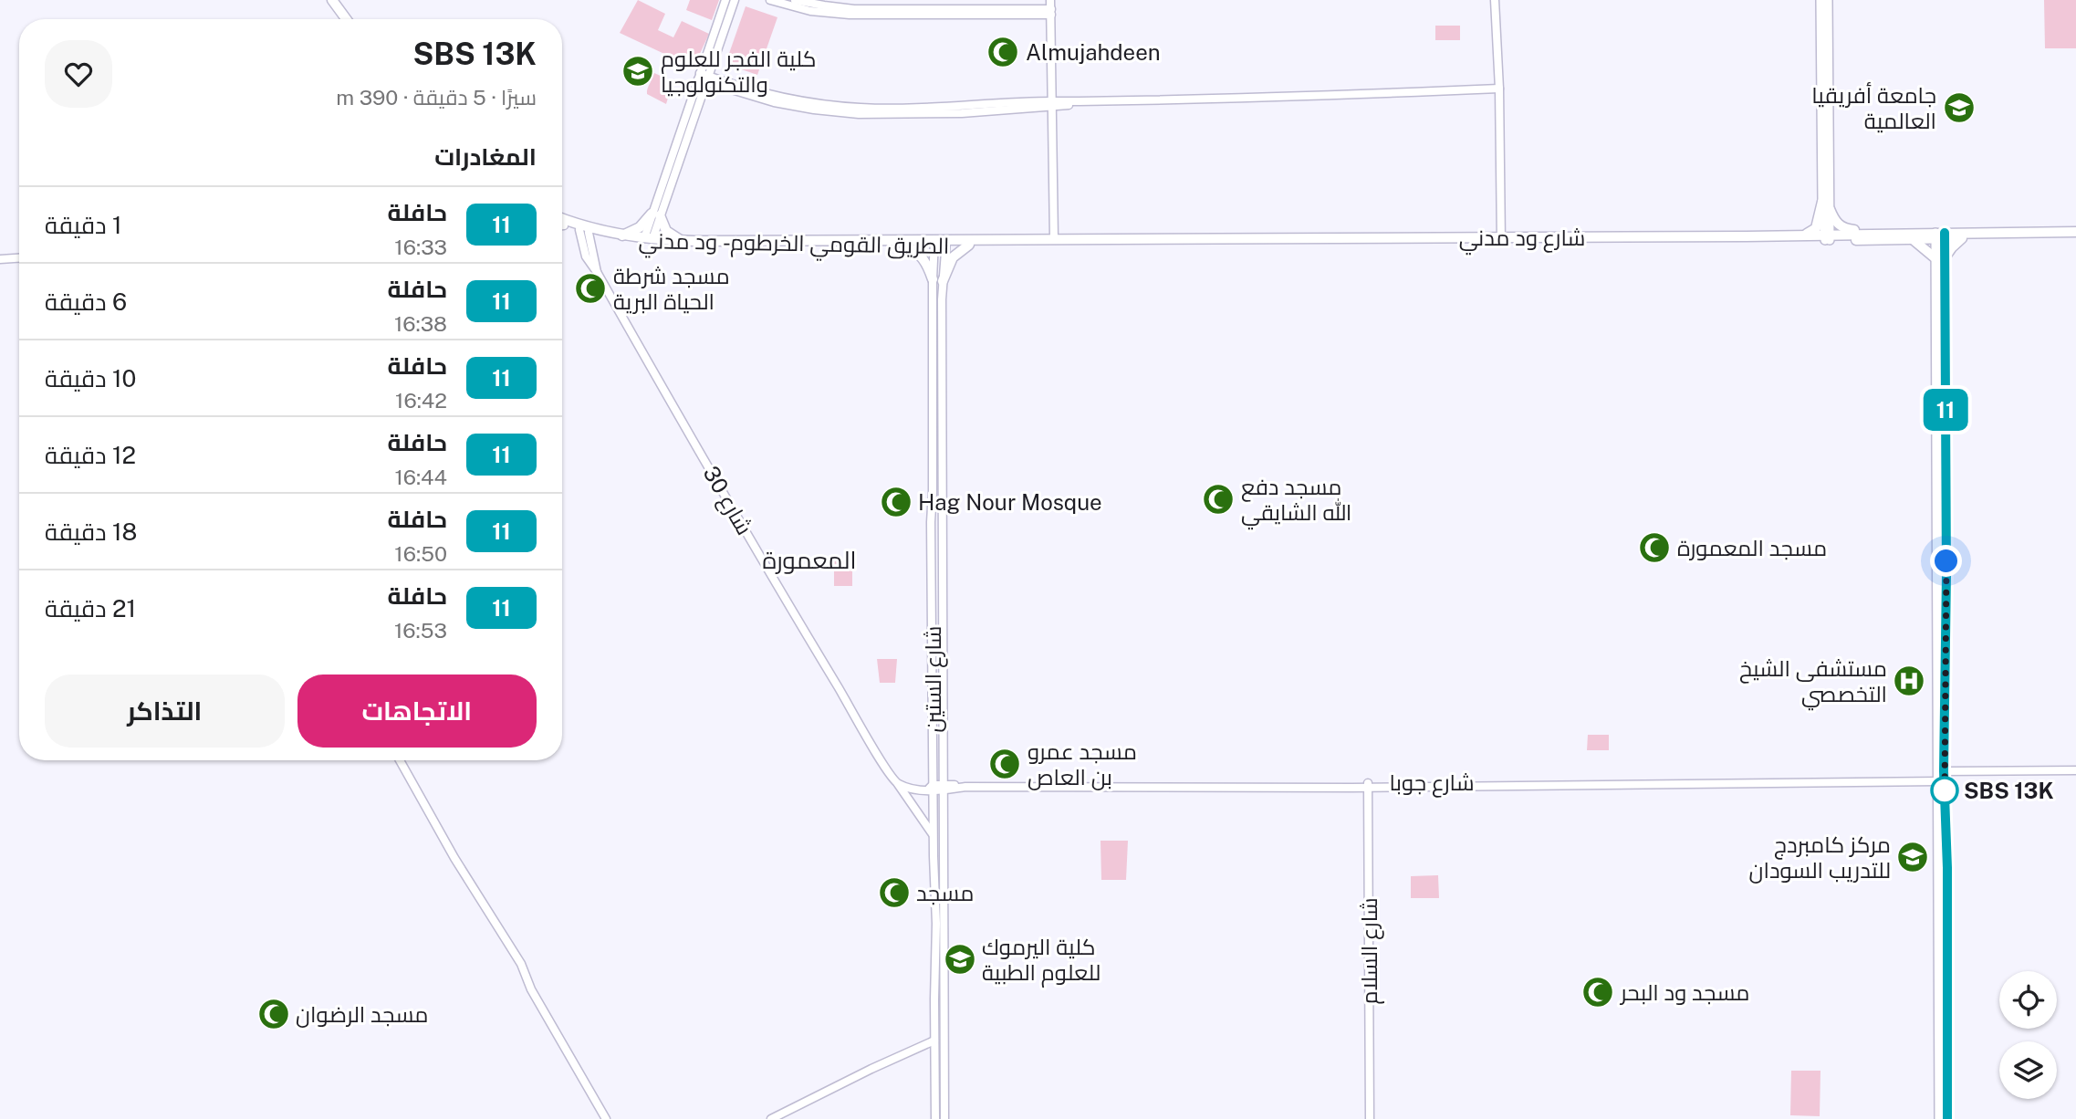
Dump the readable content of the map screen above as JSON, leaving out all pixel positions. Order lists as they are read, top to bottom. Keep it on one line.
{"streets":{"highway":["شارع ود مدني","الطريق القومي الخرطوم - ود مدني"],"street":["شارع 30","شارع الستين","شارع جوبا","شارع السلام"]},"crossings":[["شارع ود مدني","الطريق القومي الخرطوم - ود مدني"],["الطريق القومي الخرطوم - ود مدني","شارع 30"],["الطريق القومي الخرطوم - ود مدني","شارع الستين"],["شارع 30","شارع الستين"],["شارع الستين","شارع جوبا"],["شارع جوبا","شارع السلام"]],"districts":["المعمورة"],"places":{"mosque":["Almujahdeen","مسجد شرطة الحياة البرية","مسجد دفع الله الشايقي","Hag Nour Mosque","مسجد المعمورة","مسجد عمرو بن العاص","مسجد","مسجد ود البحر","مسجد الرضوان"],"school or university":["كلية الفجر للعلوم والتكنولوجيا","جامعة أفريقيا العالمية","مركز كامبردج للتدريب السودان","كلية اليرموك للعلوم الطبية"],"hospital":["مستشفى الشيخ التخصصي"],"other":["SBS 13K"]},"lines":["bus line 11"],"page":{"on_map":"11","heading":[["SBS 13K","سيرًا · 5 دقيقة · 390 m"],"المغادرات"],"list":[{"mark":"11","name":"حافلة","note":"16:33","value":"1 دقيقة"},{"mark":"11","name":"حافلة","note":"16:38","value":"6 دقيقة"},{"mark":"11","name":"حافلة","note":"16:42","value":"10 دقيقة"},{"mark":"11","name":"حافلة","note":"16:44","value":"12 دقيقة"},{"mark":"11","name":"حافلة","note":"16:50","value":"18 دقيقة"},{"mark":"11","name":"حافلة","note":"16:53","value":"21 دقيقة"}],"buttons":["الاتجاهات","التذاكر"]}}
